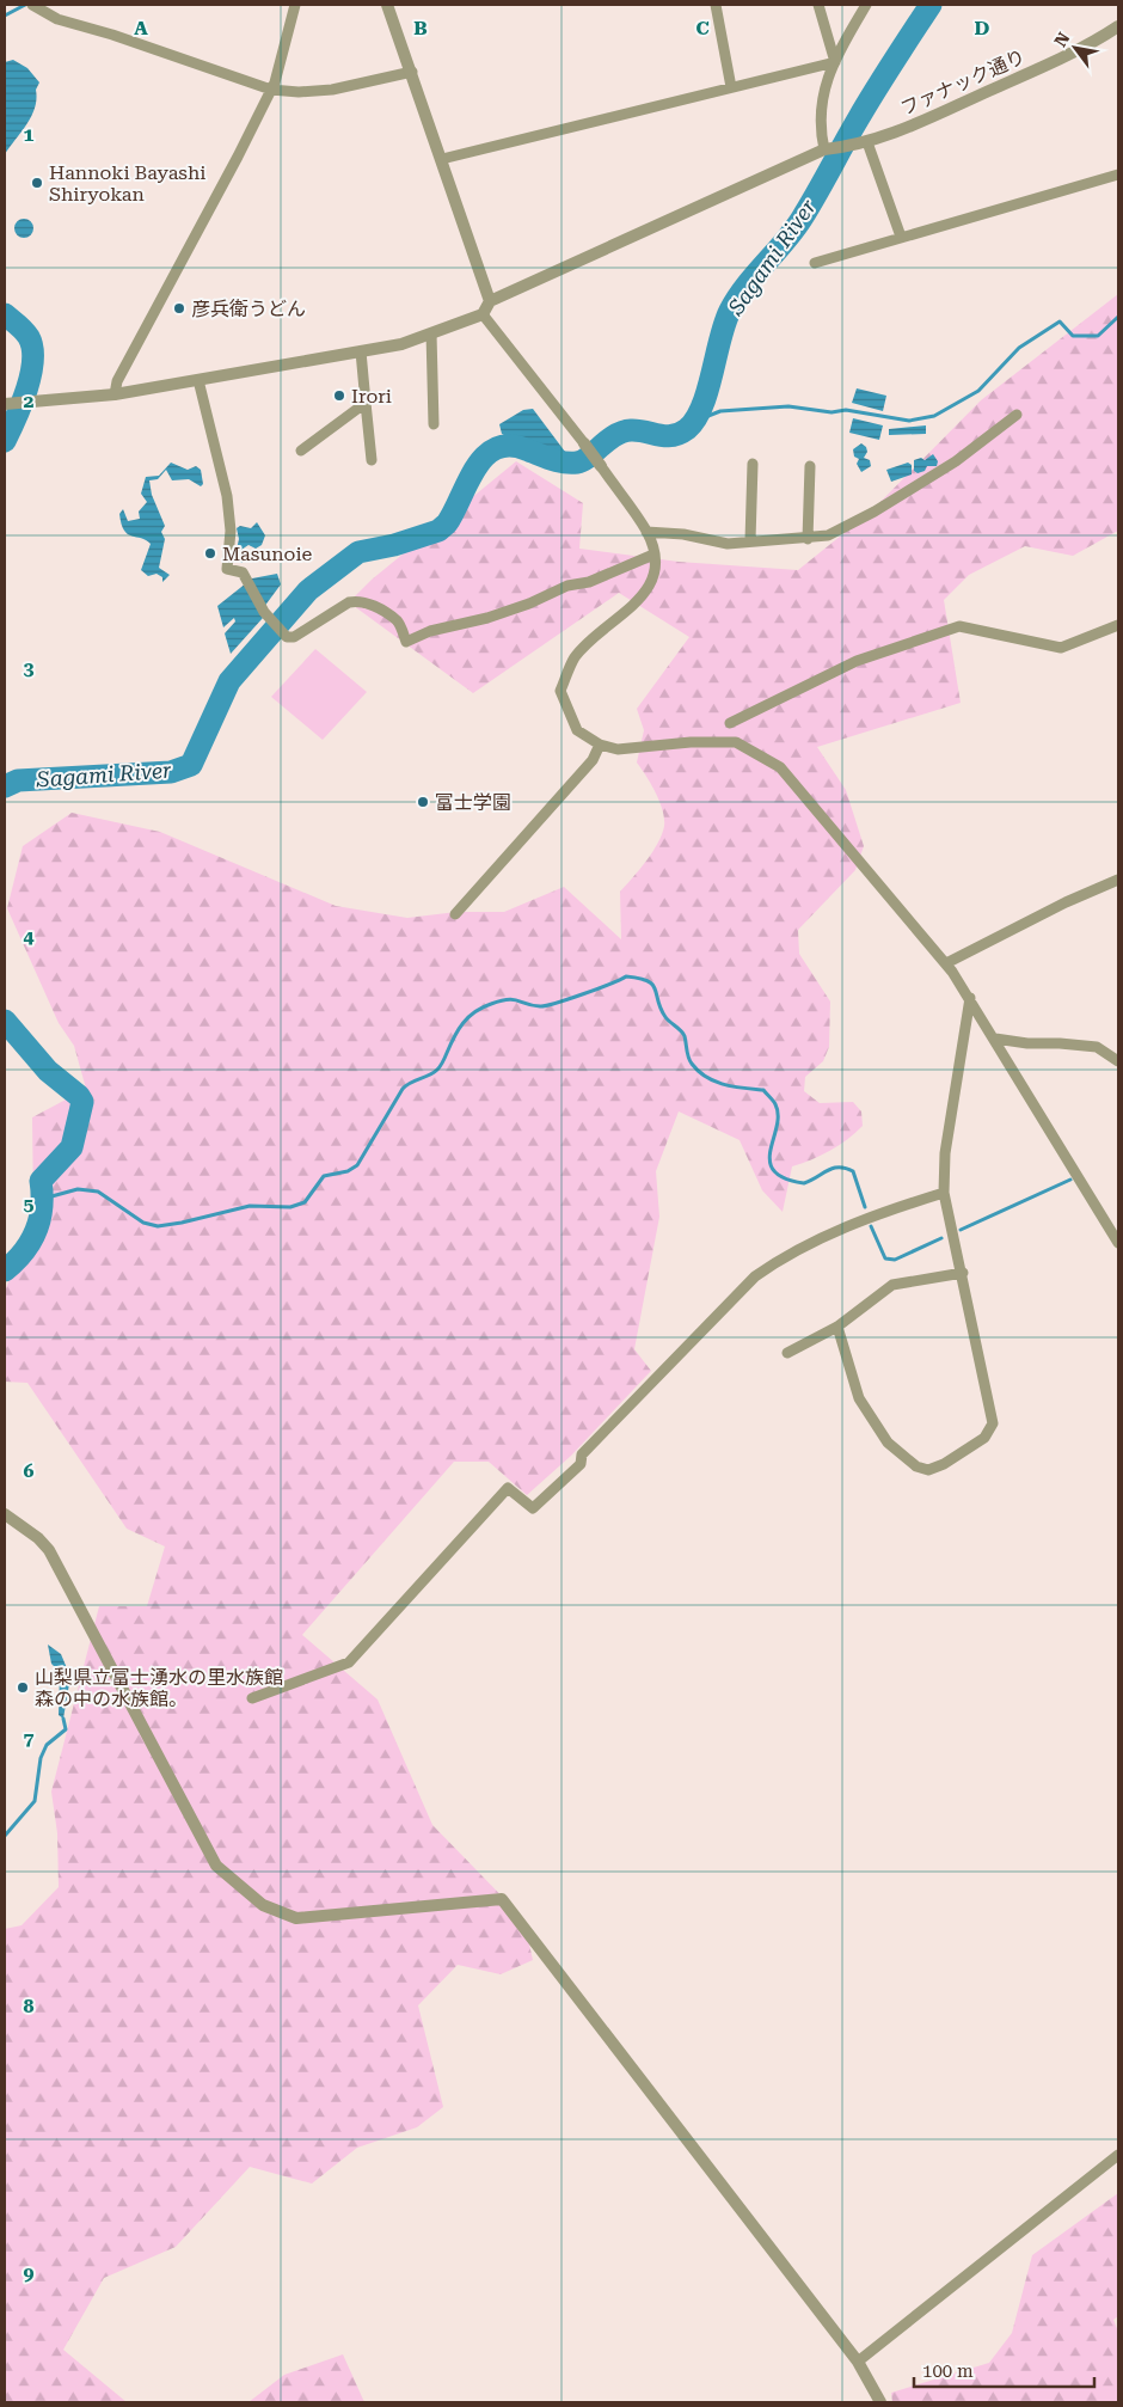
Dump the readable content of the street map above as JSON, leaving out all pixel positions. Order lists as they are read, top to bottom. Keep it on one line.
{"streets":{"street":["ファナック通り"]},"water":["Sagami River"],"places":["Hannoki Bayashi Shiryokan","彦兵衛うどん","Irori","Masunoie","富士学園","山梨県立富士湧水の里水族館 森の中の水族館。"],"scale_bar":"100 m","north":"top left","grid":{"columns":["A","B","C","D"],"rows":["1","2","3","4","5","6","7","8","9"]}}
